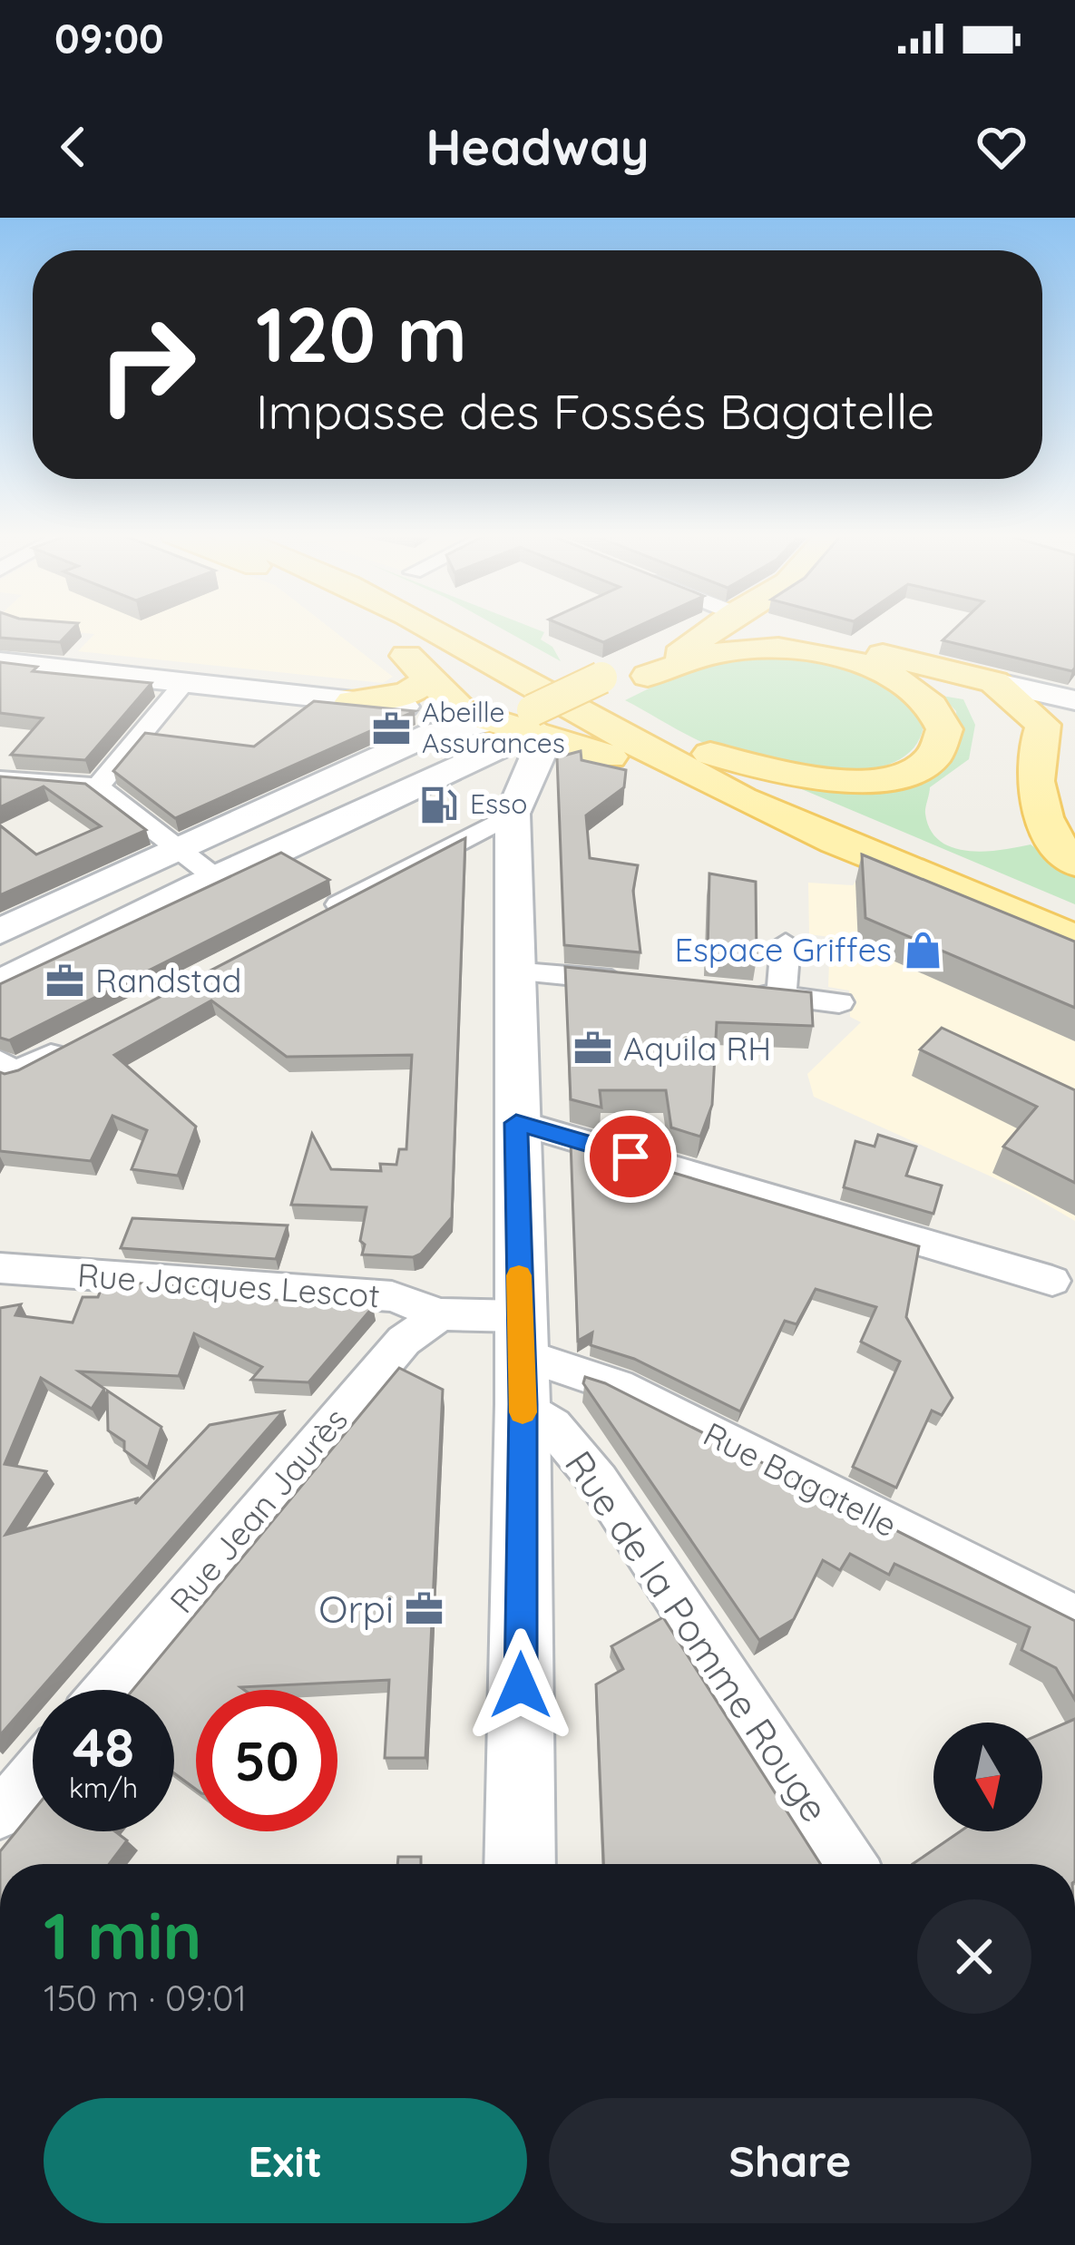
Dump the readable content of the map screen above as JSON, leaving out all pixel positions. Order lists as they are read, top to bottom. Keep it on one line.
{"streets":{"street":["Rue Jacques Lescot","Rue Bagatelle","Rue Jean Jaurès","Rue de la Pomme Rouge"]},"crossings":[["Rue Jacques Lescot","Rue Bagatelle"],["Rue Jacques Lescot","Rue Jean Jaurès"],["Rue Jacques Lescot","Rue de la Pomme Rouge"],["Rue Bagatelle","Rue de la Pomme Rouge"]],"places":{"office":["Abeille Assurances","Randstad","Aquila RH","Orpi"],"fuel station":["Esso"],"shop":["Espace Griffes"]},"north":"bottom","page":{"status":"09:00","header":"Headway","turn":["120 m","Impasse des Fossés Bagatelle"],"speed":"48 km/h","limit":"50","heading":["1 min","150 m · 09:01"],"buttons":["Exit","Share"]}}
